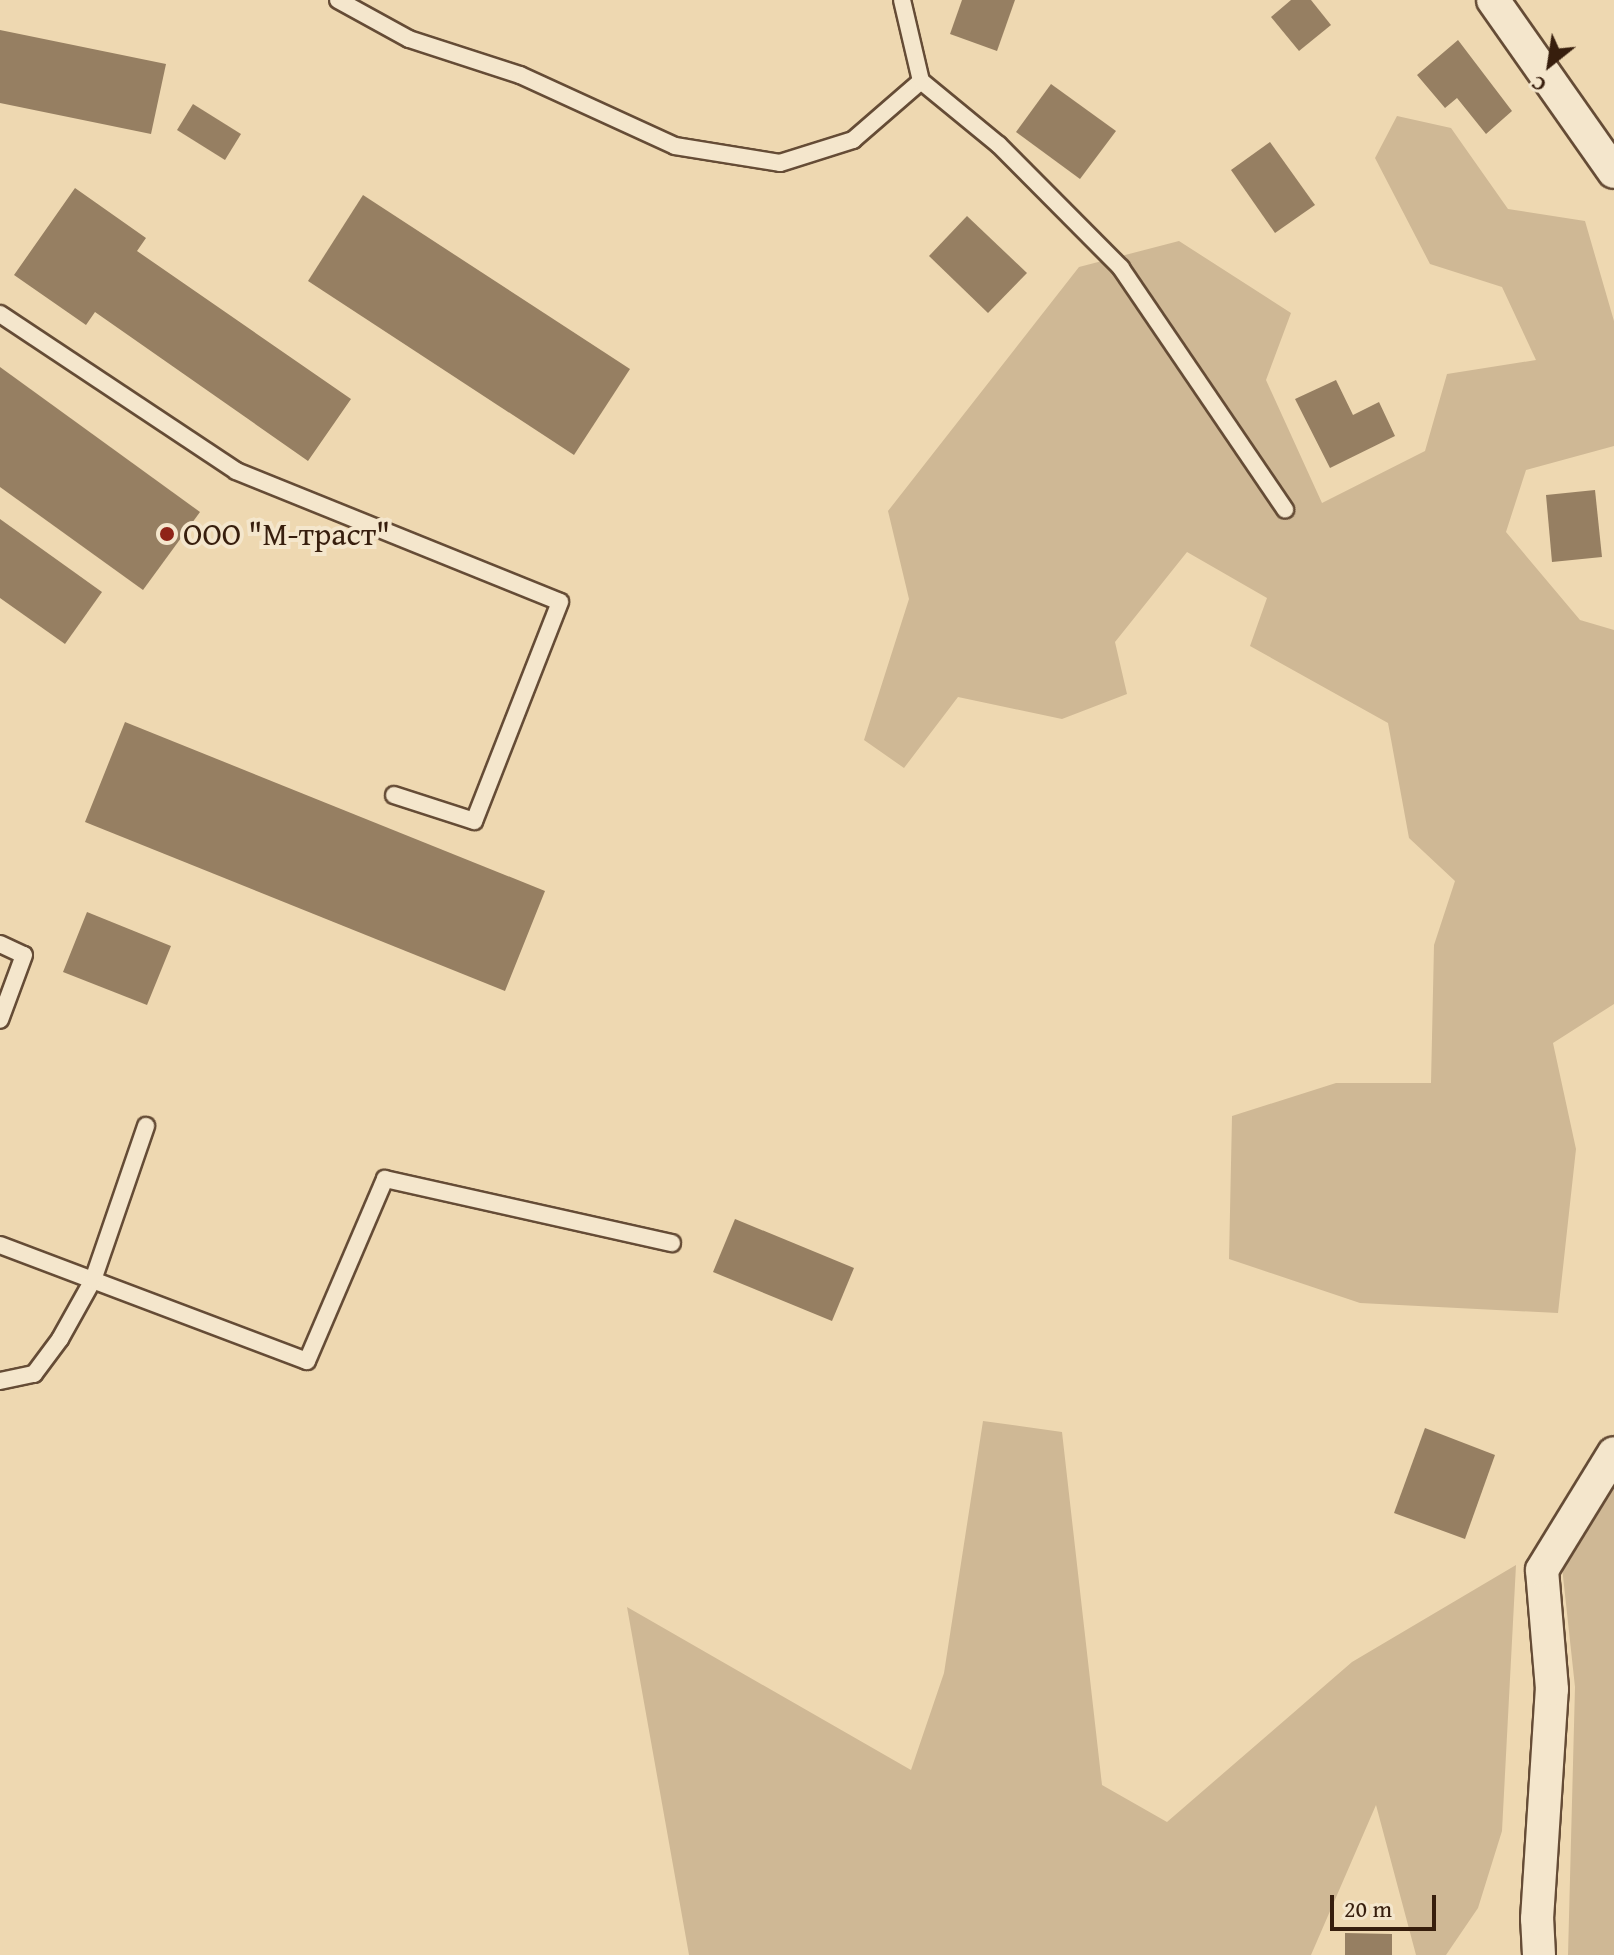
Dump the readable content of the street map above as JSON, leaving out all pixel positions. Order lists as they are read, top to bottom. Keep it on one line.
{"places":["ООО \"М-траст\""],"scale_bar":"20 m","north":"bottom left"}
